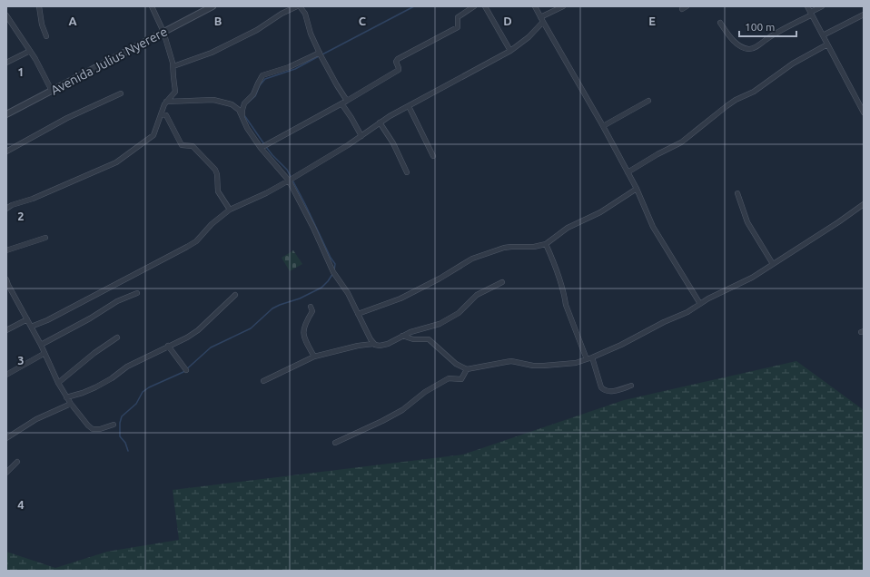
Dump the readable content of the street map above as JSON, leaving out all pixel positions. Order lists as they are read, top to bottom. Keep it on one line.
{"streets":{"street":["Avenida Julius Nyerere"]},"scale_bar":"100 m","grid":{"columns":["A","B","C","D","E"],"rows":["1","2","3","4"]}}
